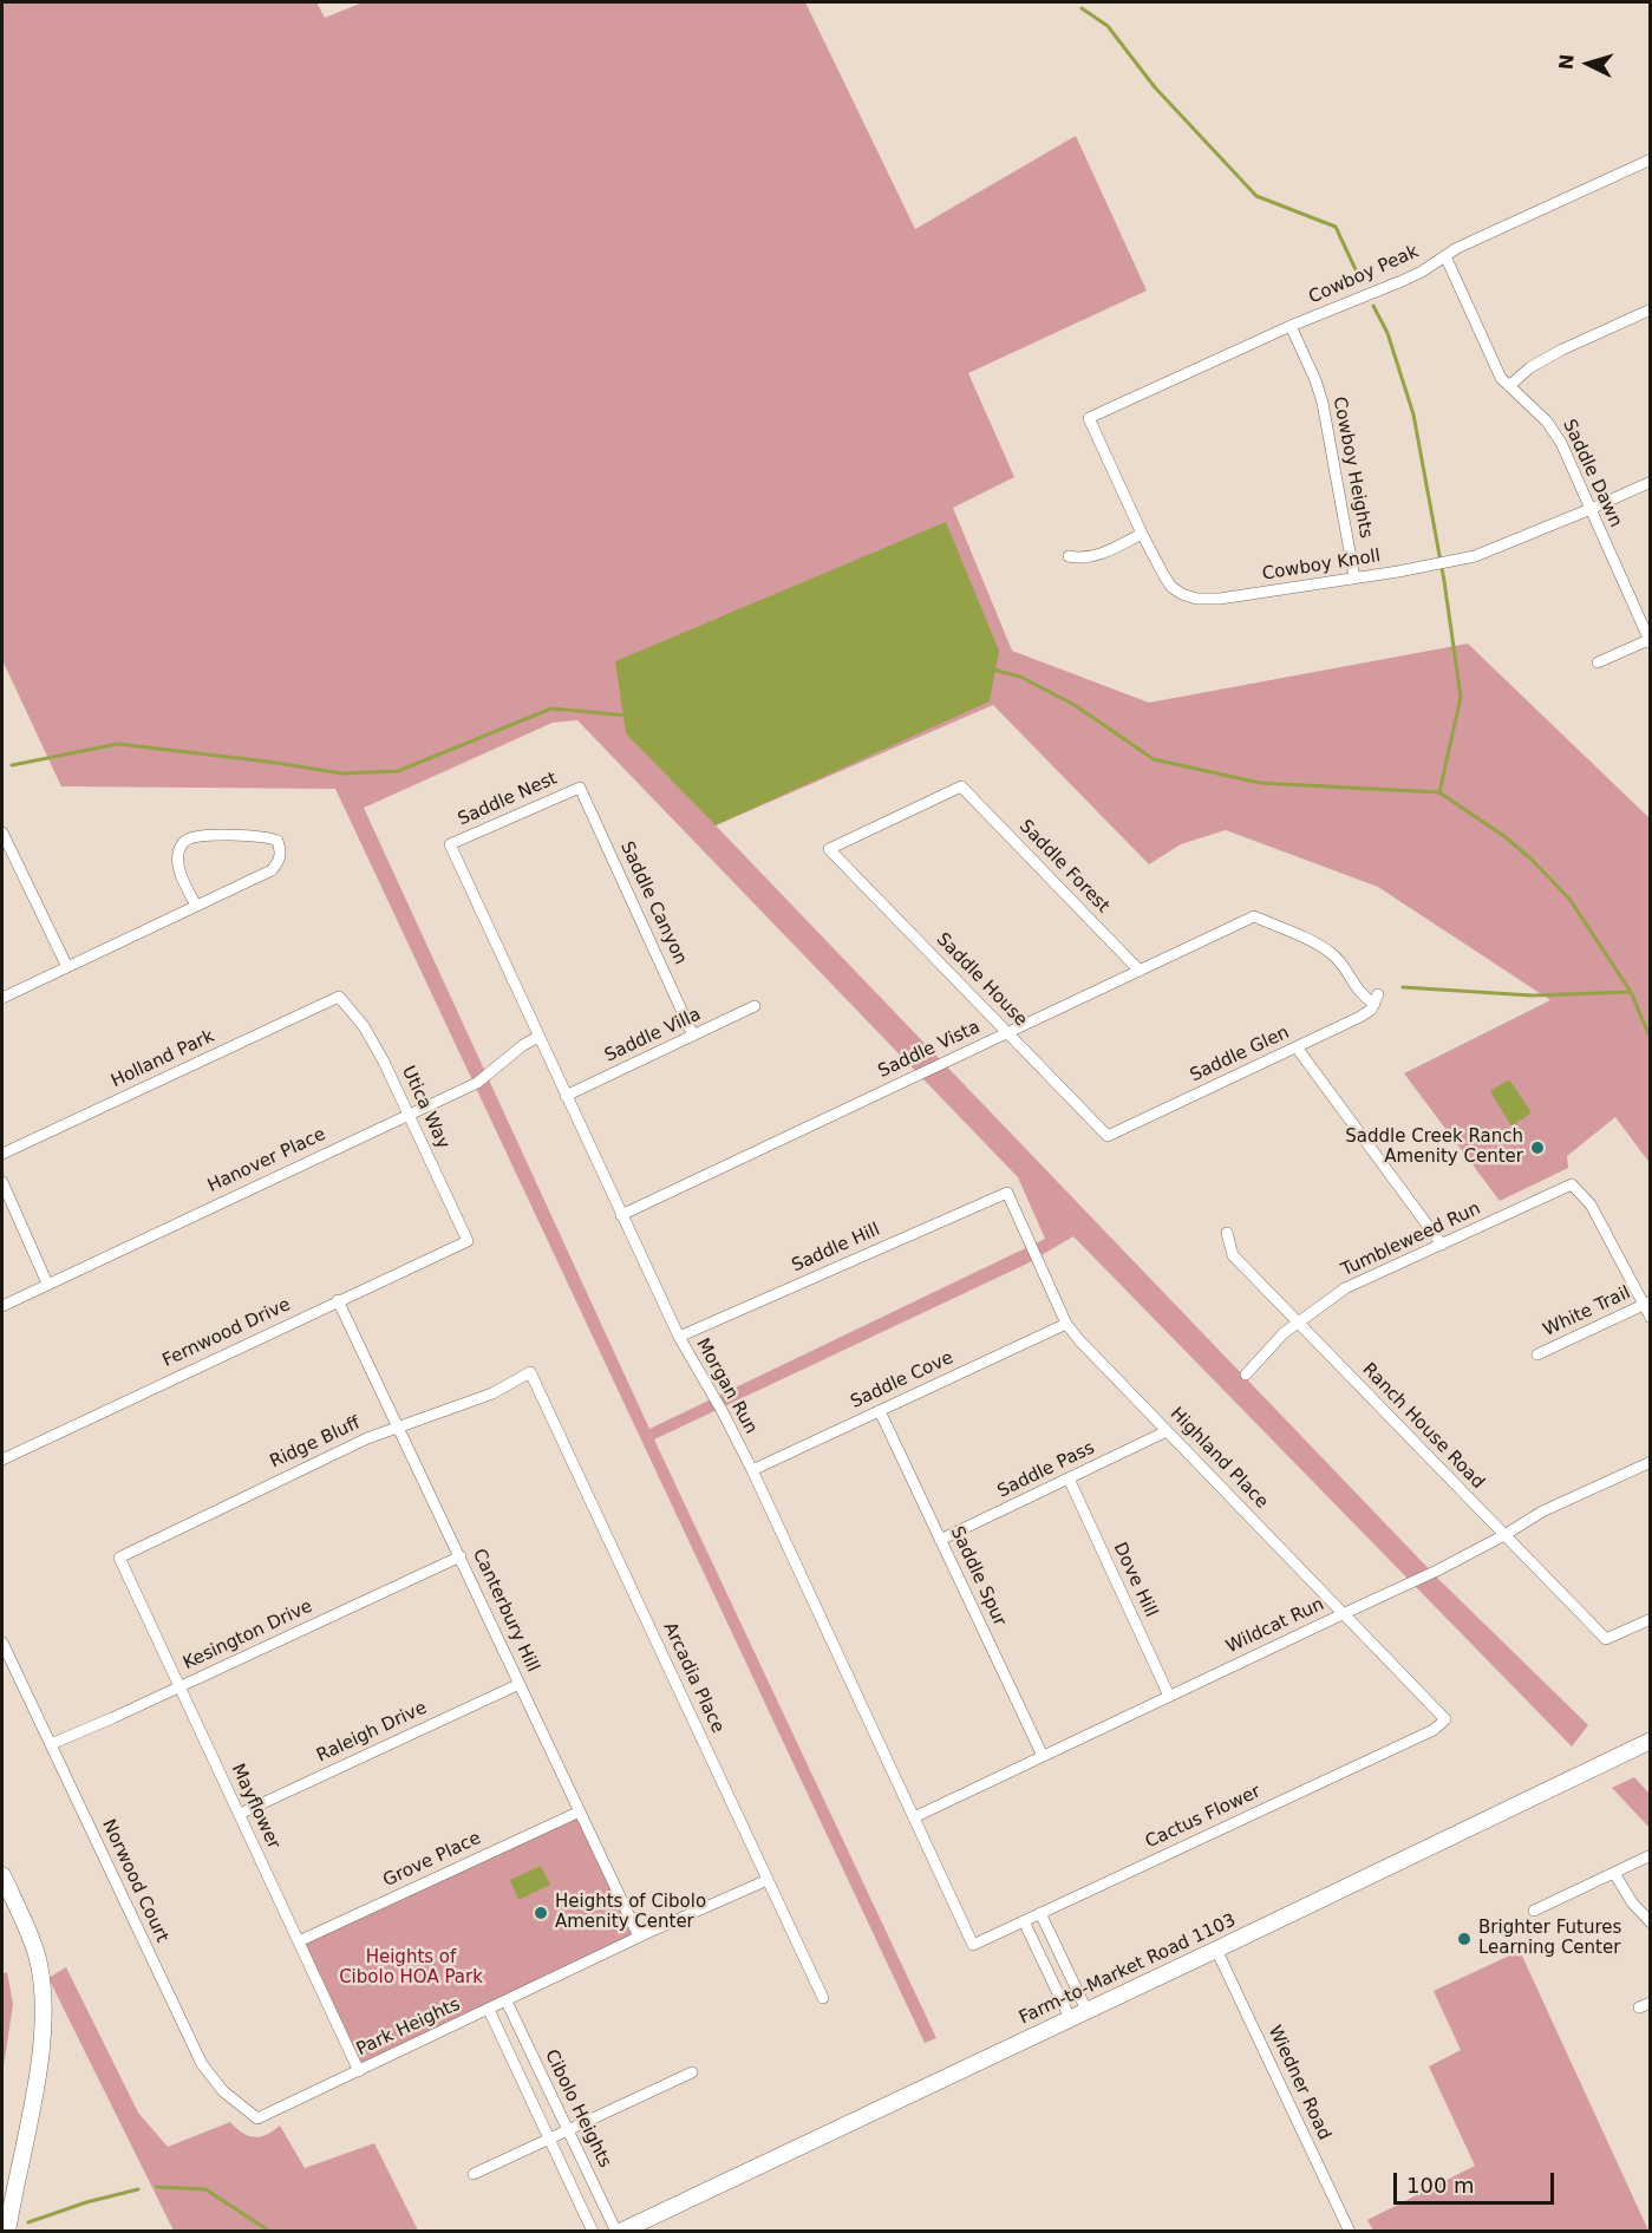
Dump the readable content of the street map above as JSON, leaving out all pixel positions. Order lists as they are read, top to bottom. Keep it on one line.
{"streets":{"main road":["Farm-to-Market Road 1103"],"street":["Cowboy Peak","Cowboy Heights","Saddle Dawn","Cowboy Knoll","Saddle Nest","Saddle Forest","Saddle Canyon","Saddle House","Saddle Villa","Saddle Vista","Saddle Glen","Holland Park","Utica Way","Hanover Place","Tumbleweed Run","Saddle Hill","White Trail","Fernwood Drive","Saddle Cove","Morgan Run","Ranch House Road","Ridge Bluff","Highland Place","Saddle Pass","Saddle Spur","Dove Hill","Canterbury Hill","Wildcat Run","Kesington Drive","Arcadia Place","Raleigh Drive","Mayflower","Cactus Flower","Grove Place","Norwood Court","Park Heights","Wiedner Road","Cibolo Heights"]},"crossings":[["Cowboy Peak","Cowboy Heights"],["Cowboy Peak","Saddle Dawn"],["Cowboy Peak","Cowboy Knoll"],["Cowboy Heights","Cowboy Knoll"],["Saddle Dawn","Cowboy Knoll"],["Saddle Nest","Saddle Canyon"],["Saddle Nest","Morgan Run"],["Saddle Forest","Saddle House"],["Saddle Forest","Saddle Vista"],["Saddle Canyon","Saddle Villa"],["Saddle House","Saddle Vista"],["Saddle House","Saddle Glen"],["Saddle Villa","Morgan Run"],["Saddle Vista","Saddle Glen"],["Saddle Vista","Morgan Run"],["Holland Park","Utica Way"],["Utica Way","Hanover Place"],["Utica Way","Fernwood Drive"],["Hanover Place","Morgan Run"],["Tumbleweed Run","White Trail"],["Tumbleweed Run","Ranch House Road"],["Saddle Hill","Morgan Run"],["Saddle Hill","Highland Place"],["Fernwood Drive","Canterbury Hill"],["Saddle Cove","Morgan Run"],["Saddle Cove","Highland Place"],["Saddle Cove","Saddle Spur"],["Morgan Run","Wildcat Run"],["Morgan Run","Cactus Flower"],["Ranch House Road","Wildcat Run"],["Ridge Bluff","Canterbury Hill"],["Ridge Bluff","Arcadia Place"],["Ridge Bluff","Mayflower"],["Highland Place","Saddle Pass"],["Highland Place","Wildcat Run"],["Highland Place","Cactus Flower"],["Saddle Pass","Saddle Spur"],["Saddle Pass","Dove Hill"],["Saddle Spur","Wildcat Run"],["Dove Hill","Wildcat Run"],["Canterbury Hill","Kesington Drive"],["Canterbury Hill","Raleigh Drive"],["Canterbury Hill","Grove Place"],["Canterbury Hill","Park Heights"],["Kesington Drive","Mayflower"],["Kesington Drive","Norwood Court"],["Arcadia Place","Park Heights"],["Raleigh Drive","Mayflower"],["Mayflower","Grove Place"],["Mayflower","Park Heights"],["Norwood Court","Park Heights"],["Farm-to-Market Road 1103","Wiedner Road"],["Farm-to-Market Road 1103","Cibolo Heights"],["Park Heights","Cibolo Heights"]],"parks":["Heights of Cibolo HOA Park"],"places":["Saddle Creek Ranch Amenity Center","Heights of Cibolo Amenity Center","Brighter Futures Learning Center"],"scale_bar":"100 m","north":"left"}
